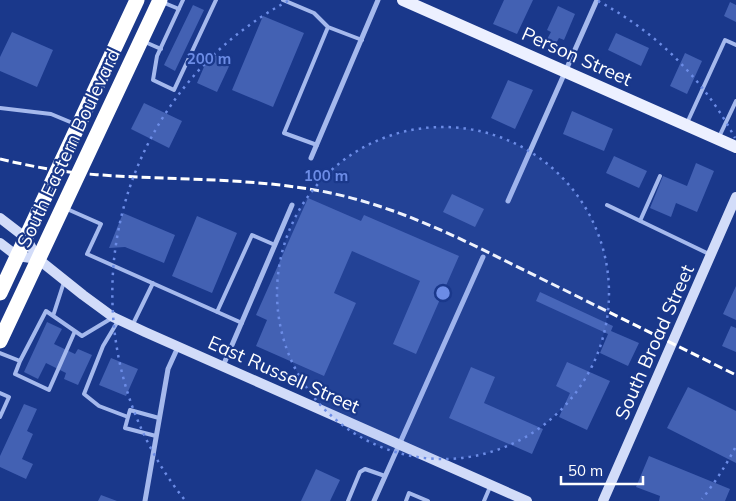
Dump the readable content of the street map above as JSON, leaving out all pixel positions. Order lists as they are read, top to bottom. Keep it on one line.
{"streets":{"highway":["South Eastern Boulevard"],"main road":["Person Street"],"street":["South Broad Street","East Russell Street"]},"crossings":[["South Eastern Boulevard","East Russell Street"]],"scale_bar":"50 m","rings":["200 m","100 m"]}
